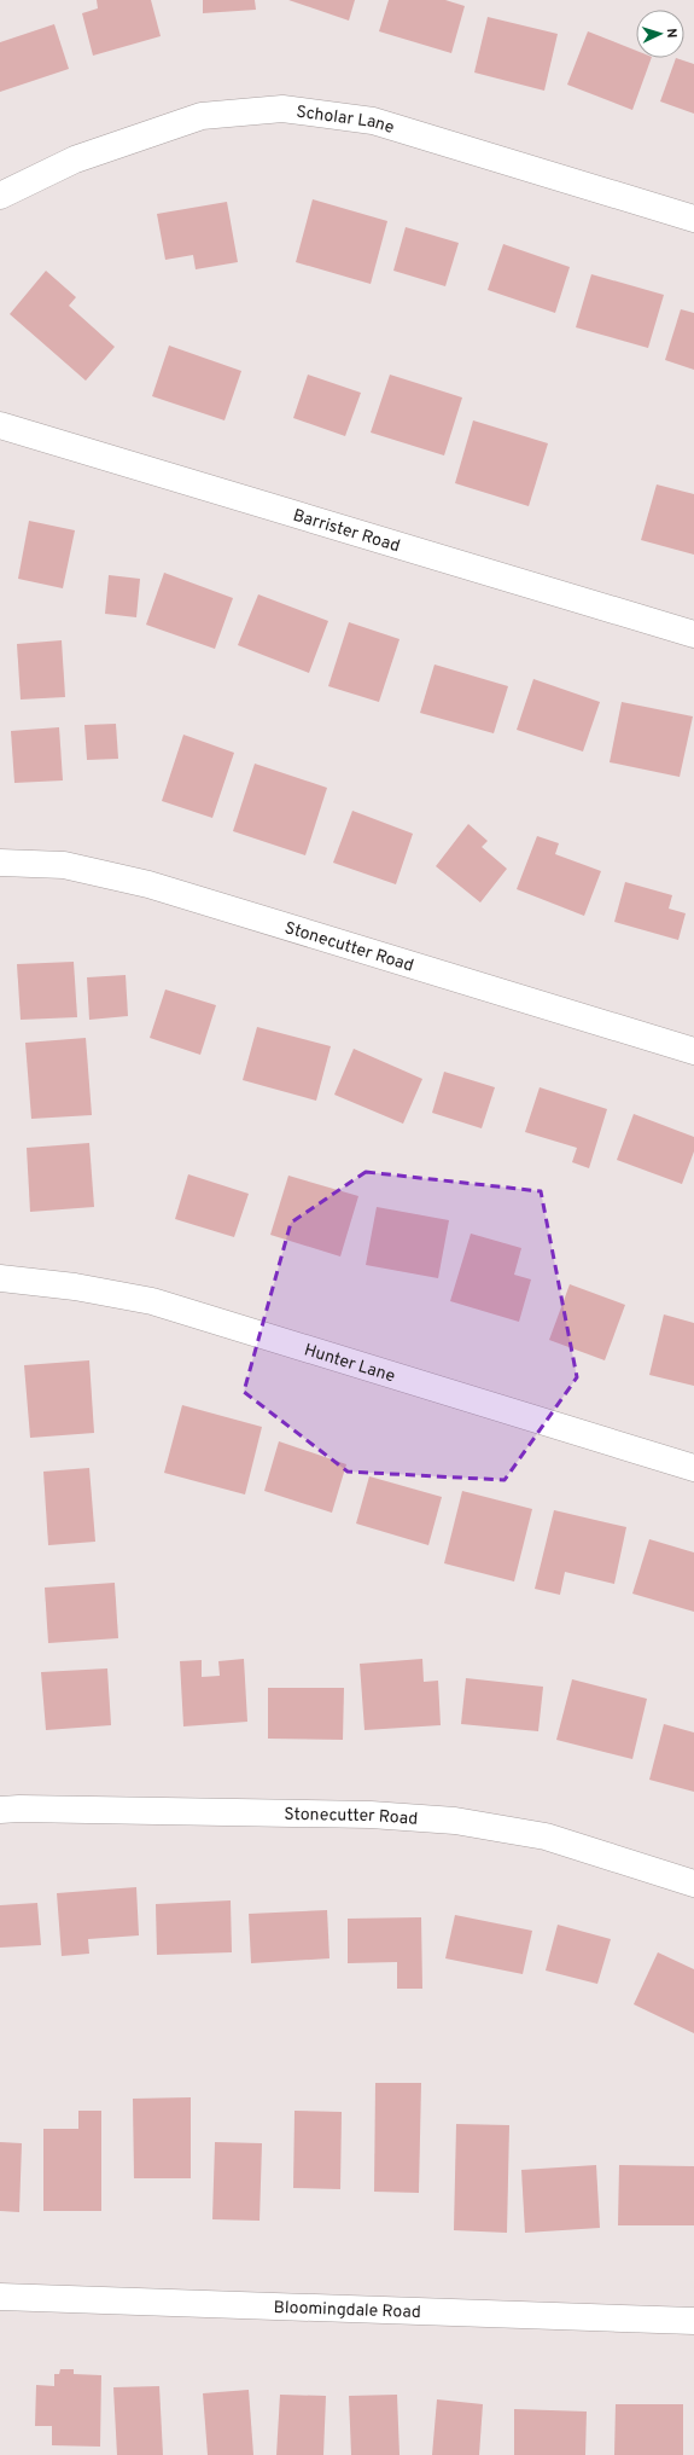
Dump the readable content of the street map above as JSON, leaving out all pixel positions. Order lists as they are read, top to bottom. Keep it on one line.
{"streets":{"street":["Scholar Lane","Barrister Road","Stonecutter Road","Hunter Lane","Bloomingdale Road"]},"north":"right"}
